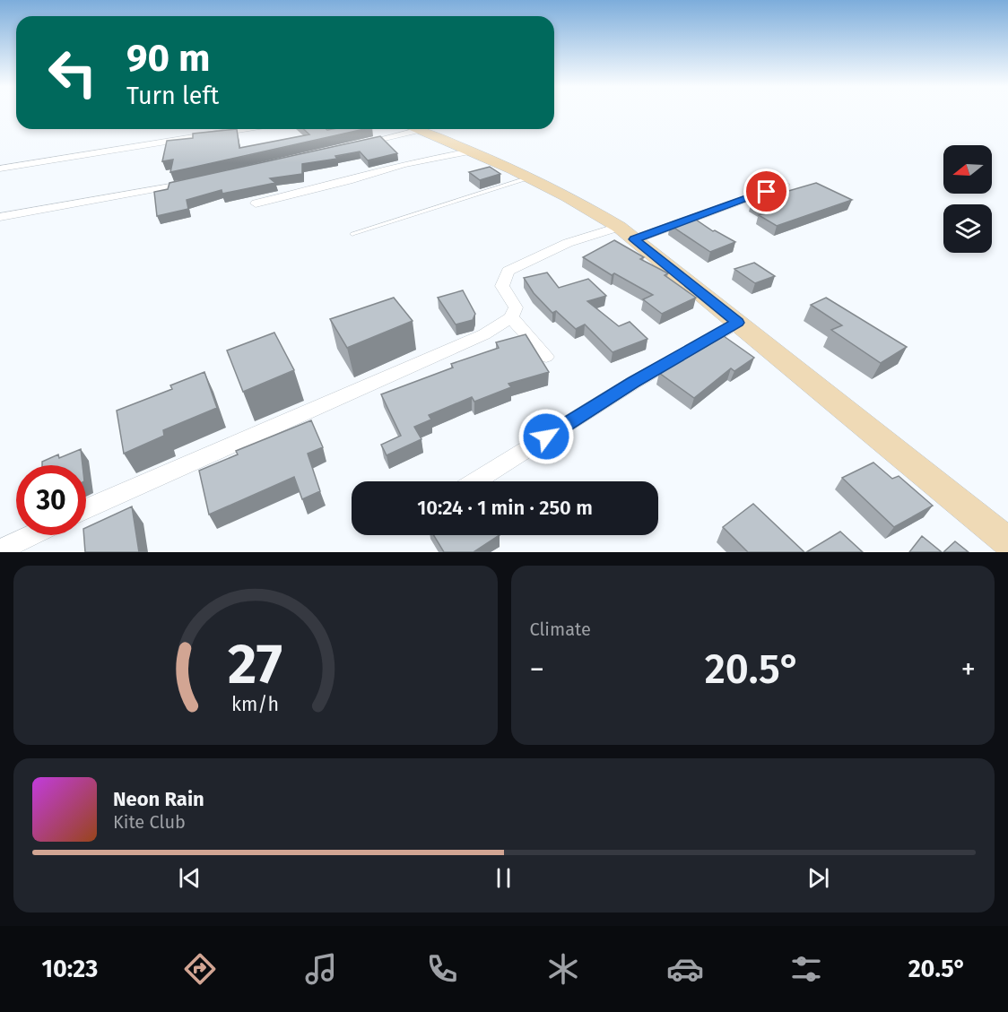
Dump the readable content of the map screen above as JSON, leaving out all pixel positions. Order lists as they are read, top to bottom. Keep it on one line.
{"north":"left","page":{"turn":["90 m","Turn left"],"limit":"30","trip":"10:24 · 1 min · 250 m","tile":"Climate","heat":["−","20.5°","+"],"song":["Neon Rain","Kite Club"],"tabs":["10:23","20.5°"],"gauge":["27","km/h"]}}
